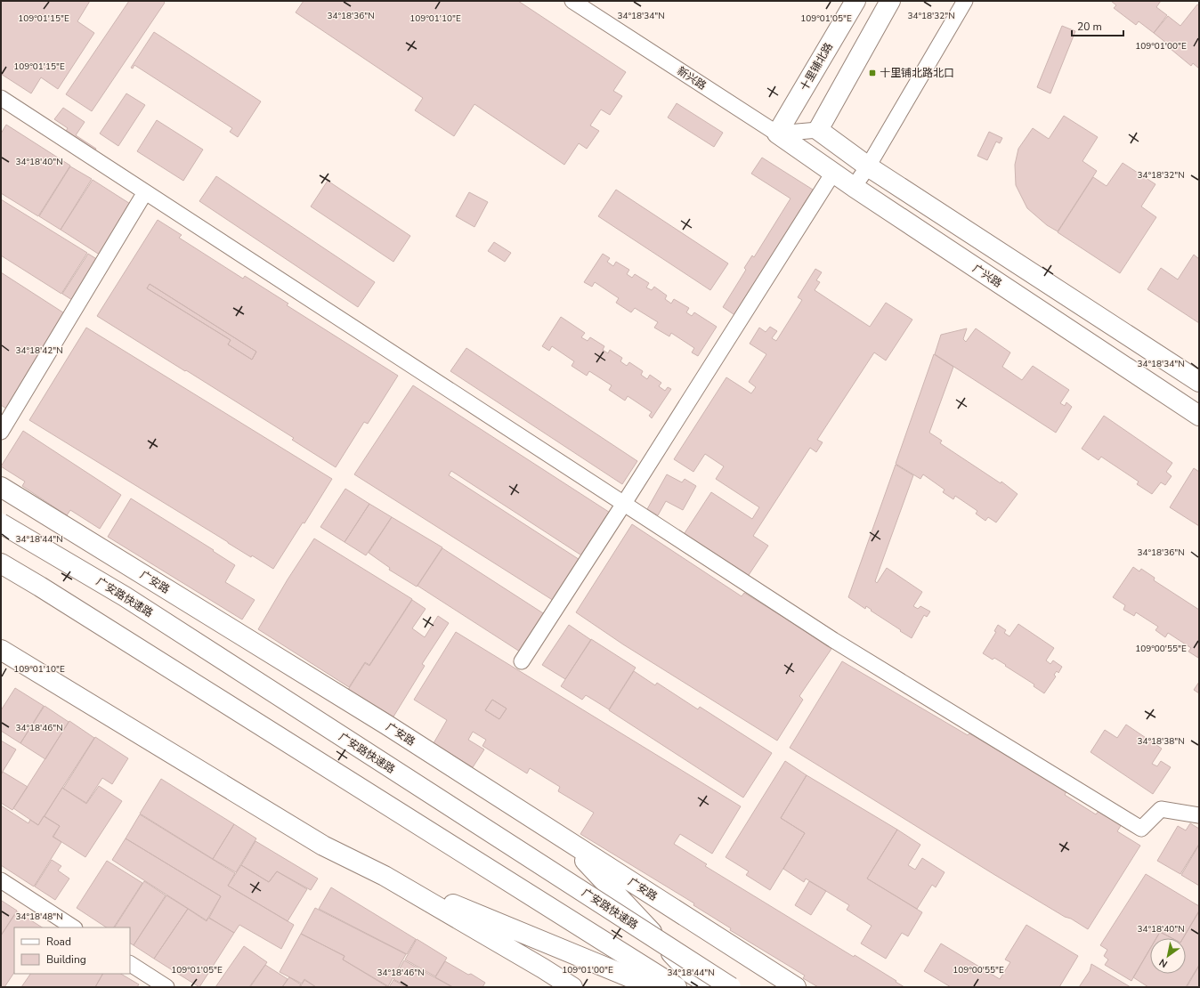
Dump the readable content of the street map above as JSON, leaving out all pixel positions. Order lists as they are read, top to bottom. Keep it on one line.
{"streets":{"main road":["十里铺北路","广兴路","广安路","广安路快速路"],"street":["新兴路"]},"crossings":[["十里铺北路","新兴路"],["十里铺北路","广兴路"],["新兴路","广兴路"]],"places":{"transit":["十里铺北路北口"]},"legend":["Road","Building"],"scale_bar":"20 m","north":"bottom left","coordinates":["34°18'36\"N","34°18'34\"N","34°18'32\"N","109°01'15\"E","109°01'10\"E","109°01'05\"E","109°01'00\"E","34°18'40\"N","34°18'42\"N","34°18'44\"N","109°00'55\"E","34°18'46\"N","34°18'38\"N","34°18'48\"N"]}
